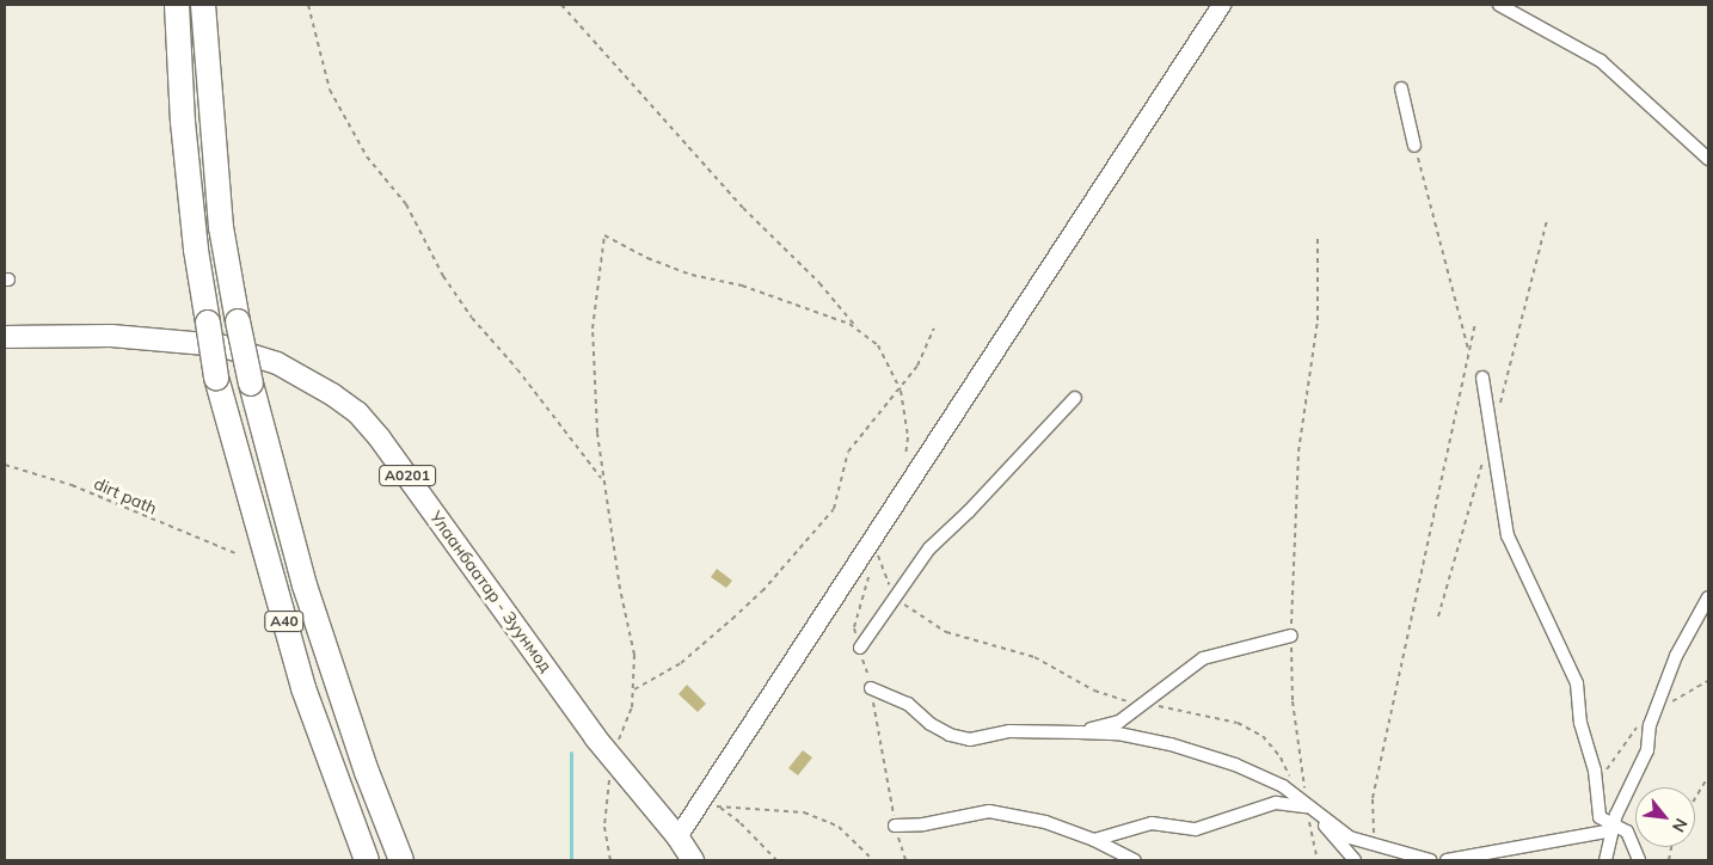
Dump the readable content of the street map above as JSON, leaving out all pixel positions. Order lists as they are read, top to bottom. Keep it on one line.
{"streets":{"highway":["A0201","Улаанбаатар - Зуунмод","A40"],"path":["dirt path"]},"crossings":[["A0201","Улаанбаатар - Зуунмод"]],"north":"bottom right"}
